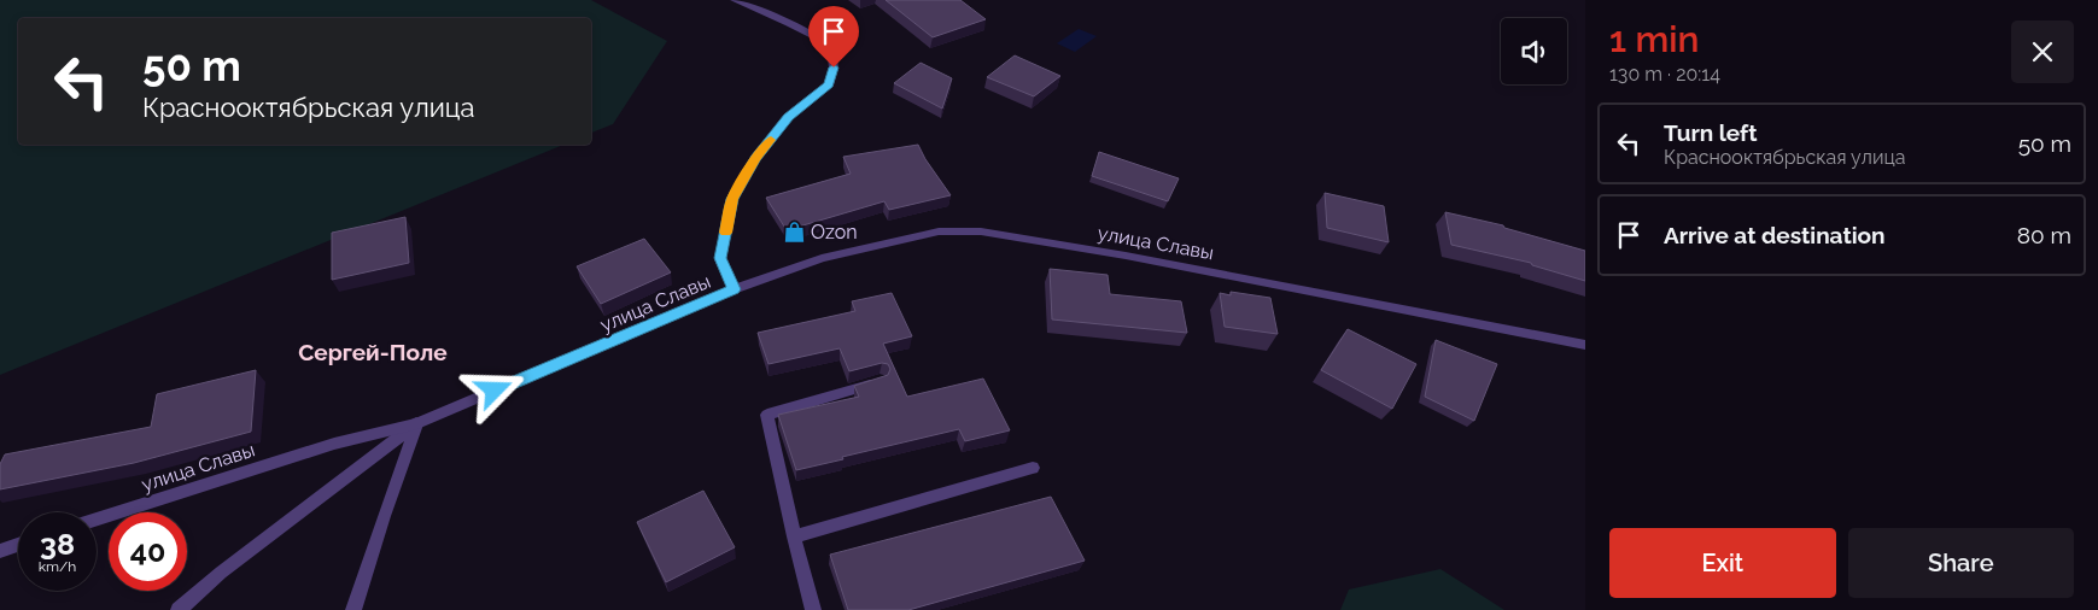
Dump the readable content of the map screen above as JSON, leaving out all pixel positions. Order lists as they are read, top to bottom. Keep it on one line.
{"streets":{"street":["улица Славы"]},"districts":["Сергей-Поле"],"places":{"shop":["Ozon"]},"page":{"heading":["1 min","130 m · 20:14"],"turn":["50 m","Краснооктябрьская улица"],"list":[{"name":"Turn left","note":"Краснооктябрьская улица","value":"50 m"},{"name":"Arrive at destination","value":"80 m"}],"speed":"38 km/h","limit":"40","buttons":["Exit","Share"]}}
